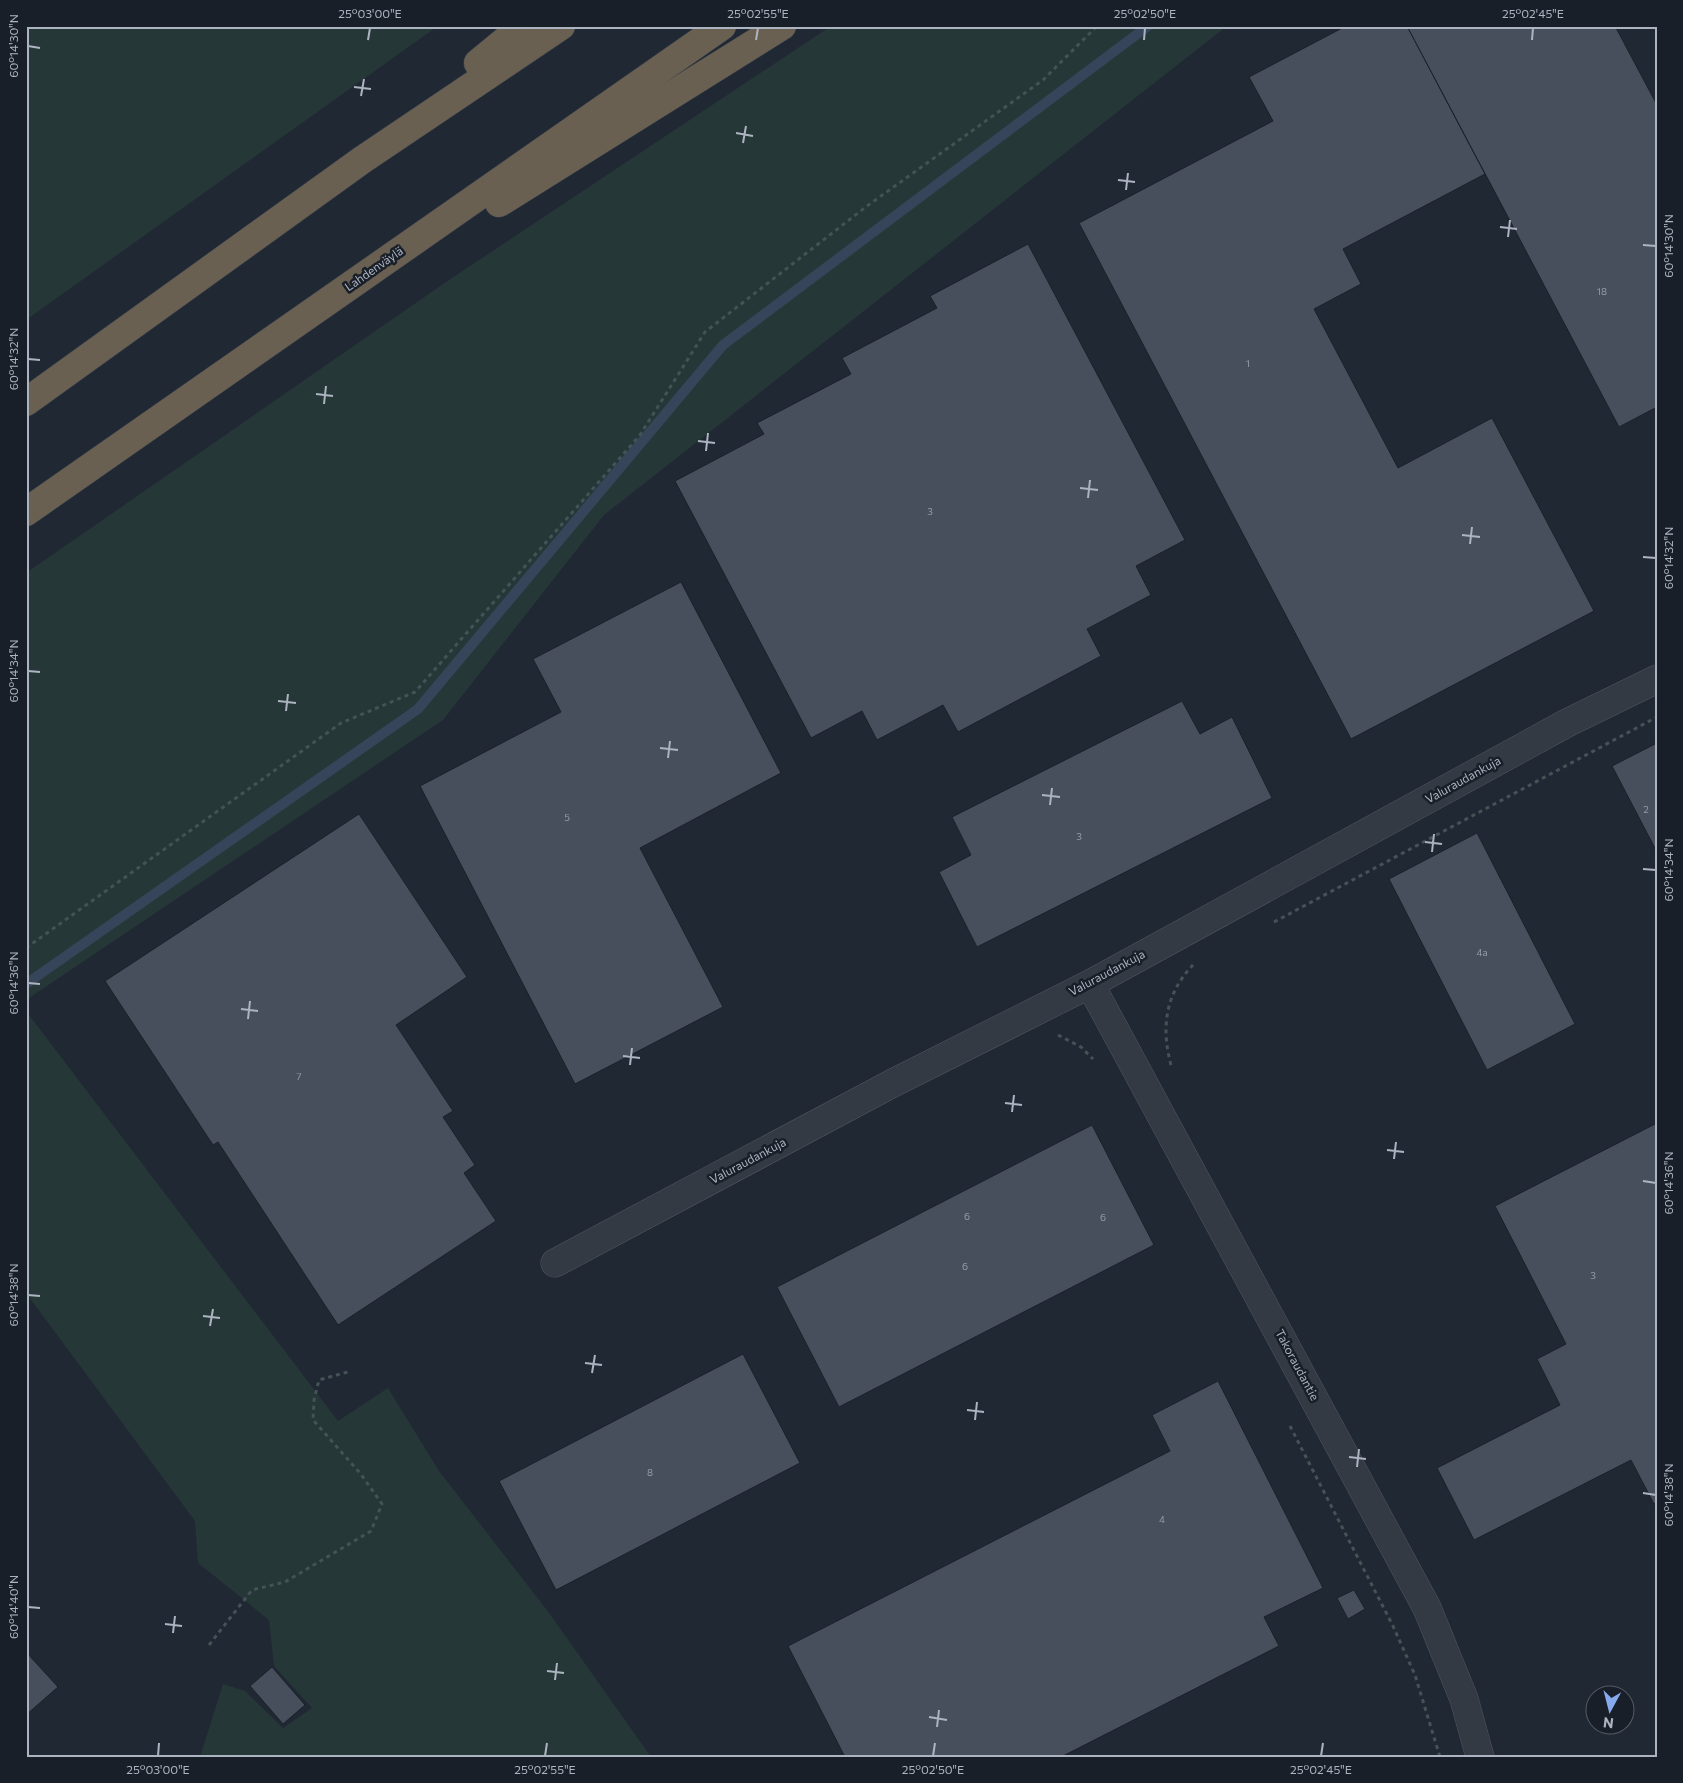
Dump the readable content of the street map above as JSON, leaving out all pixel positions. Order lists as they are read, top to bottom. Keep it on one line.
{"streets":{"highway":["Lahdenväylä"],"street":["Valuraudankuja","Takoraudantie"]},"crossings":[["Valuraudankuja","Takoraudantie"]],"house_numbers":["18","1","3","2","5","3","4a","7","6","6","6","3","8","4"],"north":"bottom","coordinates":["25°03'00\"E","25°02'55\"E","25°02'50\"E","25°02'45\"E","60°14'30\"N","60°14'32\"N","60°14'34\"N","60°14'36\"N","60°14'38\"N","60°14'40\"N"]}
